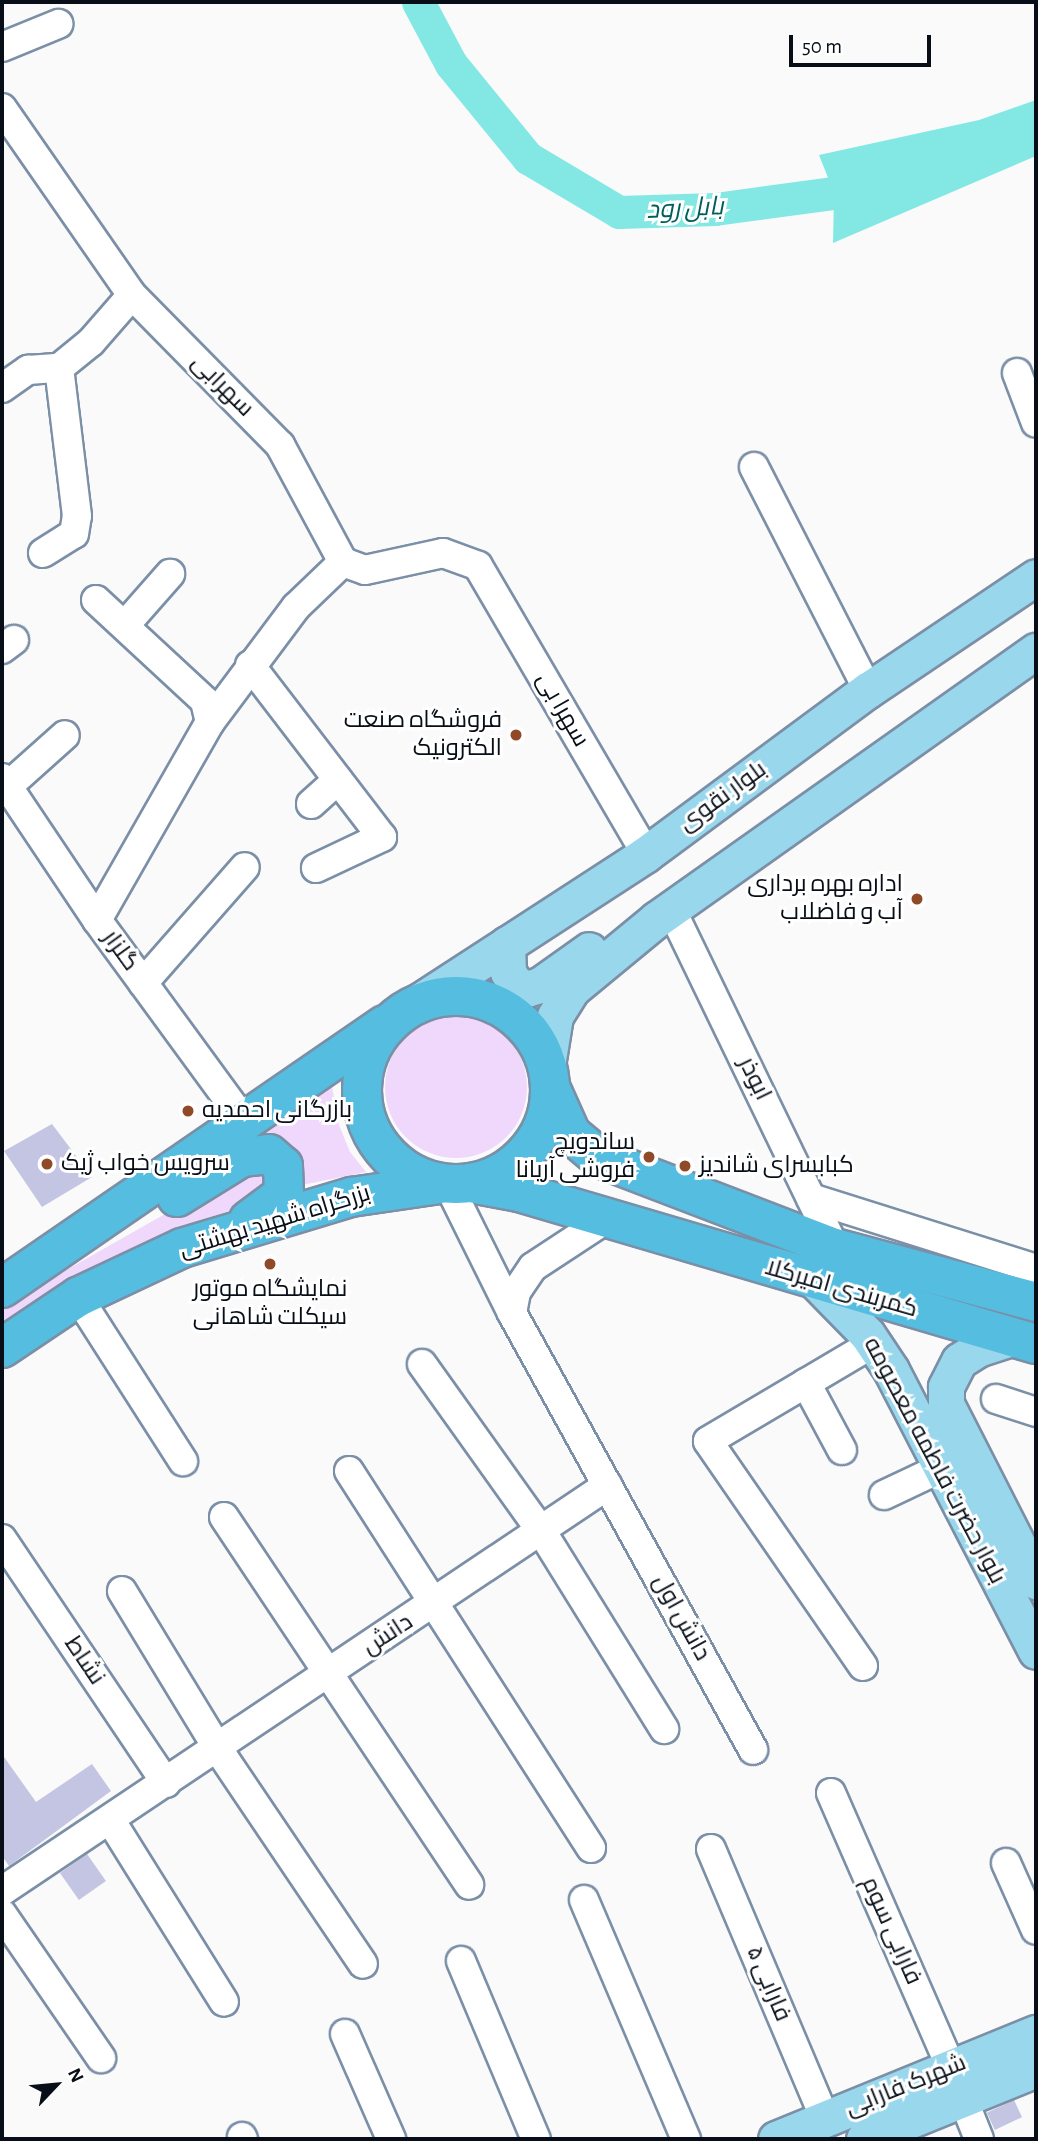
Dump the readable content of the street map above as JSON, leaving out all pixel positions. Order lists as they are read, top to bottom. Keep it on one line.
{"streets":{"highway":["بزرگراه شهید بهشتی","کمربندی امیرکلا"],"main road":["بلوار نقوی","بلوار حضرت فاطمه معصومه","شهرک فارابی"],"street":["سهرابی","سهرا بی","گلزار","ابوذر","دانش اول","دانش","نشاط","فارابی سوم","فارابی ۵"]},"crossings":[["سهرابی","سهرا بی"],["سهرا بی","بلوار نقوی"],["بلوار نقوی","بزرگراه شهید بهشتی"],["بلوار نقوی","کمربندی امیرکلا"],["ابوذر","کمربندی امیرکلا"],["بزرگراه شهید بهشتی","کمربندی امیرکلا"],["کمربندی امیرکلا","بلوار حضرت فاطمه معصومه"],["دانش اول","دانش"],["دانش","نشاط"],["فارابی سوم","شهرک فارابی"],["فارابی ۵","شهرک فارابی"]],"water":["بابل رود"],"places":["فروشگاه صنعت الکترونیک","اداره بهره برداری آب و فاضلاب","بازرگانی احمدیه","ساندویچ فروشی آریانا","سرویس خواب ژیک","کبابسرای شاندیز","نمایشگاه موتور سیکلت شاهانی"],"scale_bar":"50 m","north":"top right"}
